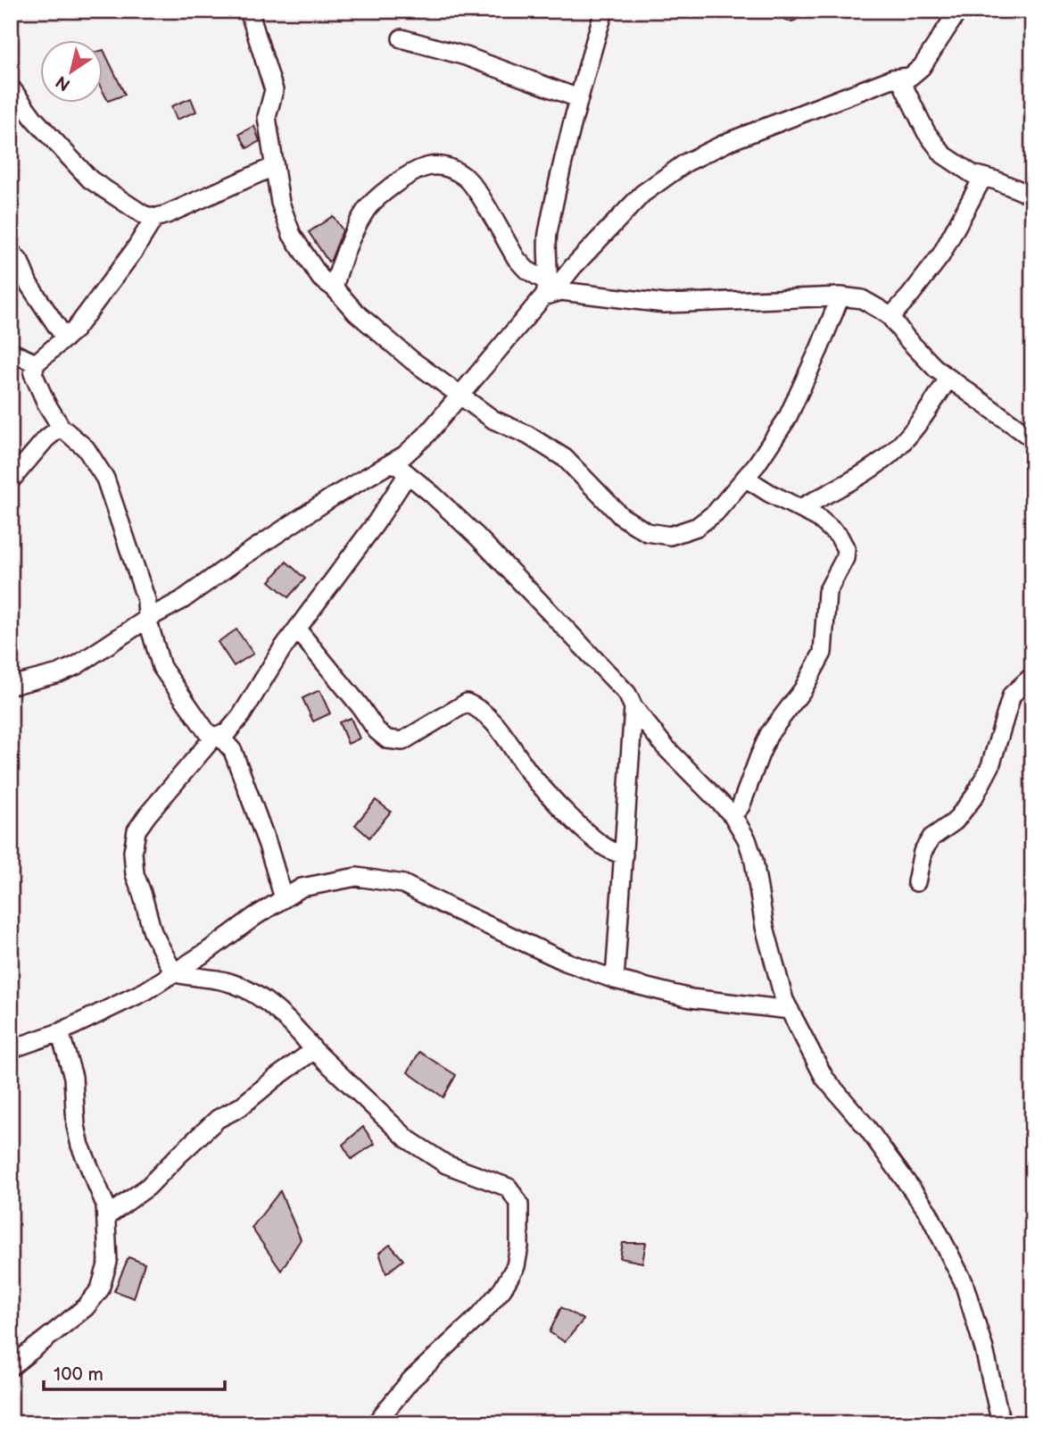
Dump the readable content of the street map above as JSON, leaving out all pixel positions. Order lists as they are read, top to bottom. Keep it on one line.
{"scale_bar":"100 m","north":"bottom left"}
